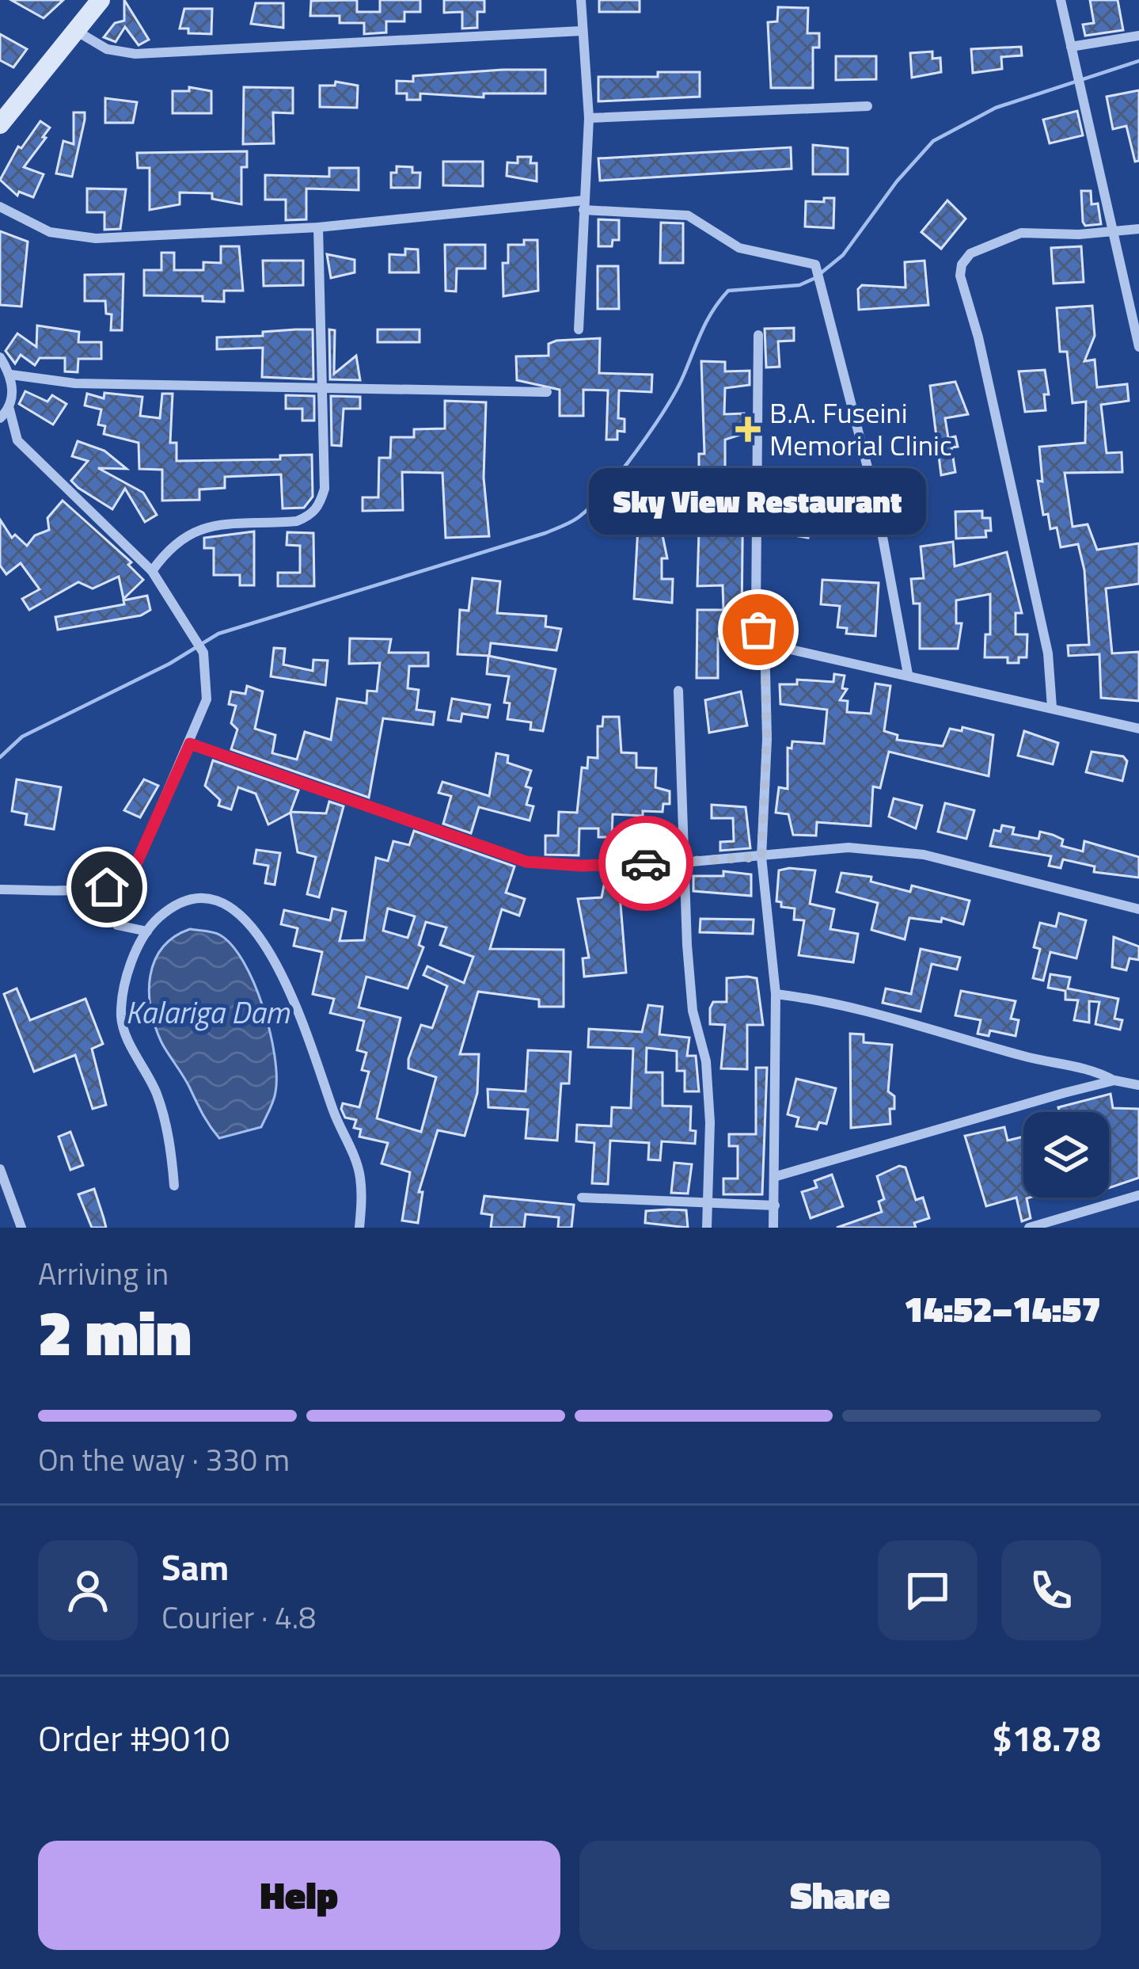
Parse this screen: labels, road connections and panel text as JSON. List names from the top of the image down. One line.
{"water":["Kalariga Dam"],"places":{"health":["B.A. Fuseini Memorial Clinic"],"other":["Sky View Restaurant"]},"page":{"bubble":"Sky View Restaurant","heading":["2 min","Arriving in","14:52–14:57"],"panel":["Sam","Courier · 4.8","Order #9010","$18.78"],"bar":"On the way · 330 m","buttons":["Help","Share"]}}
